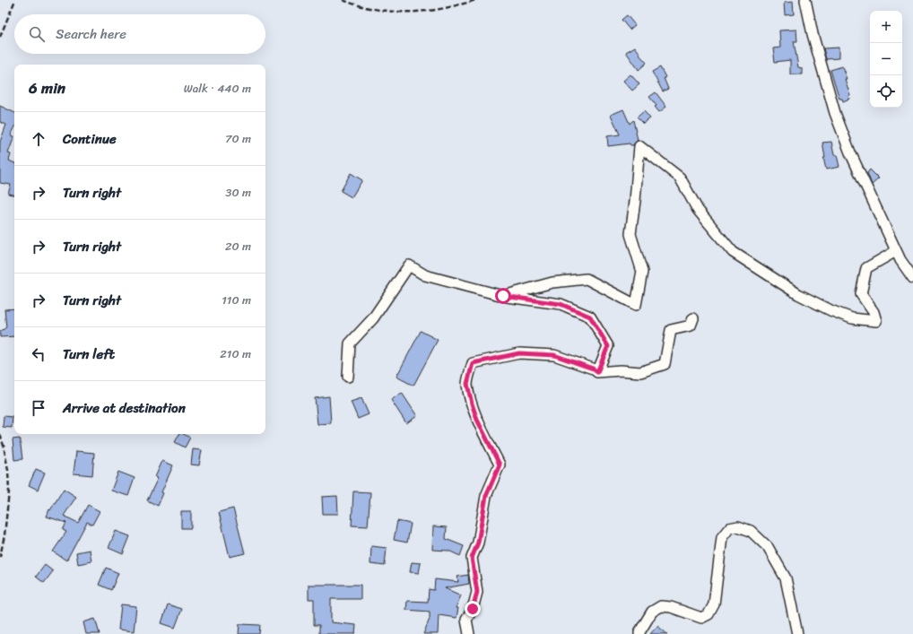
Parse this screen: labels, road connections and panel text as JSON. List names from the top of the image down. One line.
{"page":{"map_buttons":["+","−"],"search":"Search here","heading":["6 min","Walk · 440 m"],"list":[["Continue","70 m"],["Turn right","30 m"],["Turn right","20 m"],["Turn right","110 m"],["Turn left","210 m"],"Arrive at destination"]}}
